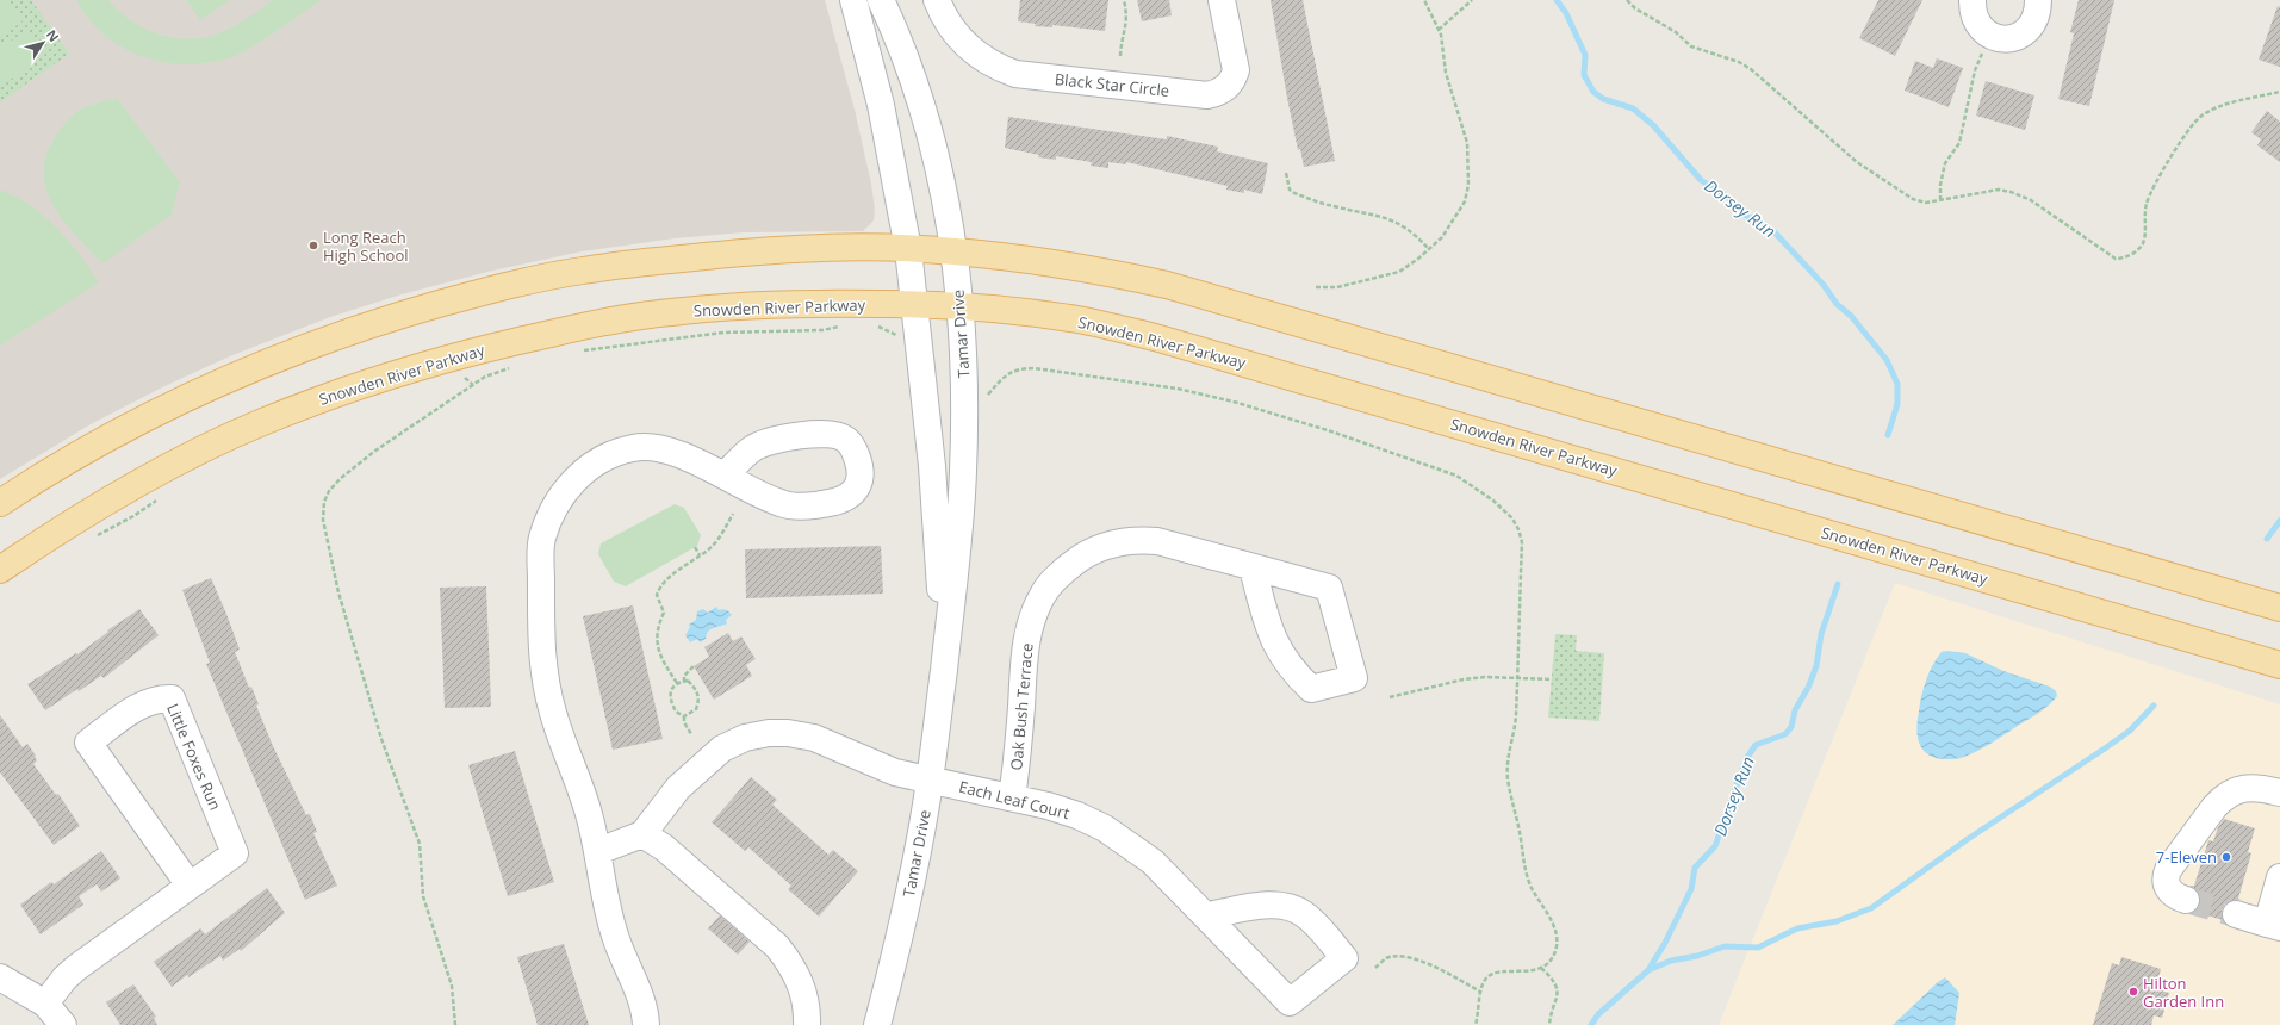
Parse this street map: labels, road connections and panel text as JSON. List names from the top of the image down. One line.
{"streets":{"main road":["Snowden River Parkway"],"street":["Black Star Circle","Tamar Drive","Oak Bush Terrace","Little Foxes Run","Each Leaf Court"]},"crossings":[["Snowden River Parkway","Tamar Drive"],["Tamar Drive","Each Leaf Court"],["Oak Bush Terrace","Each Leaf Court"]],"water":["Dorsey Run"],"places":["Long Reach High School","7-Eleven","Hilton Garden Inn"],"north":"top right"}
